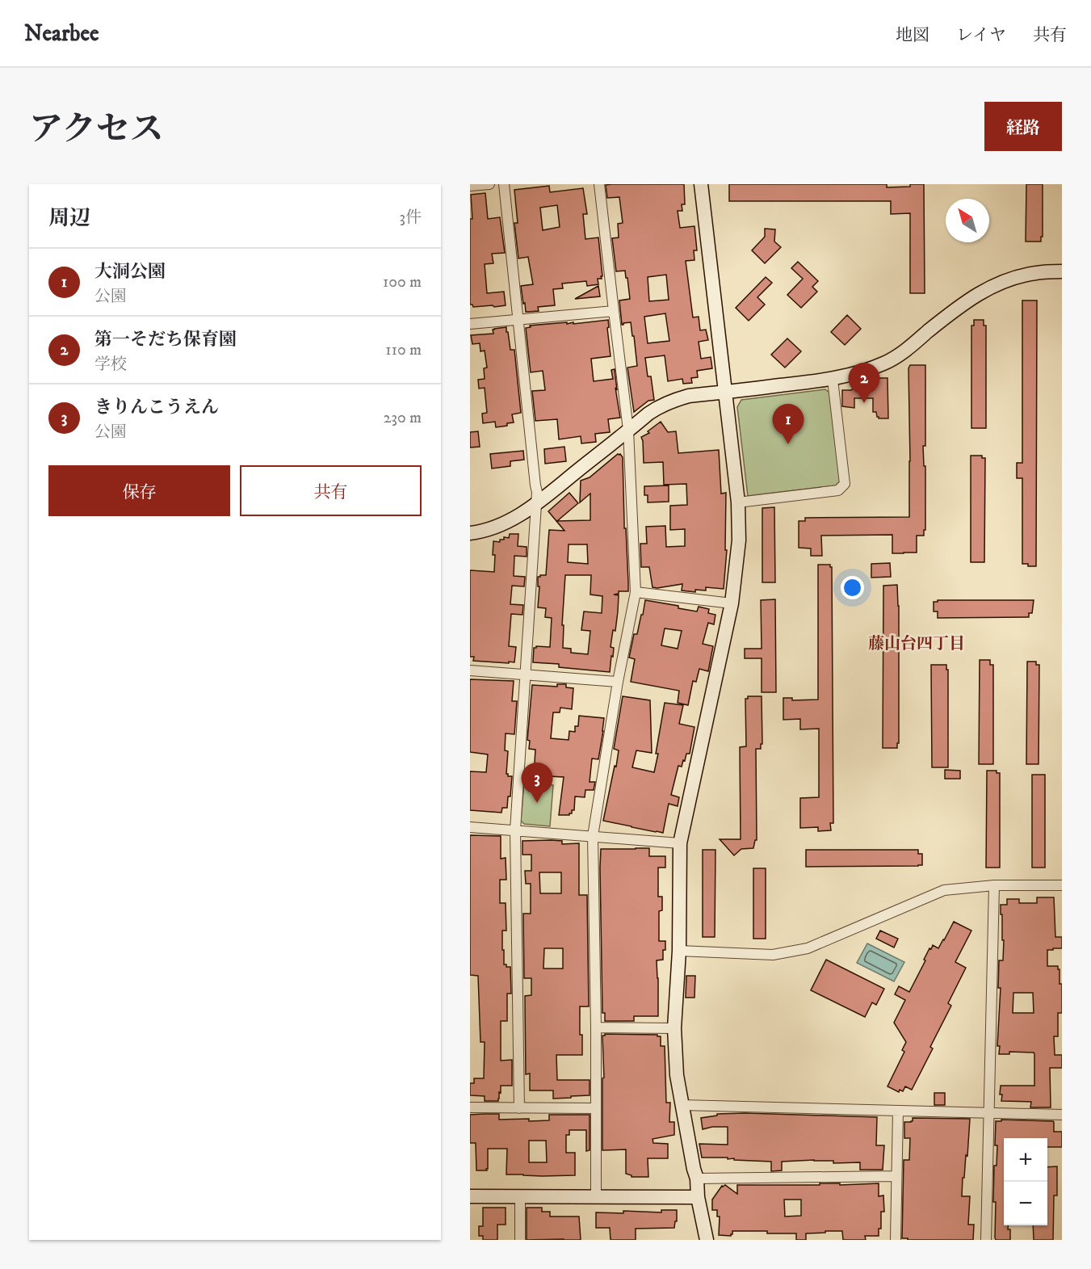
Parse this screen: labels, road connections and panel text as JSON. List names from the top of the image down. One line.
{"districts":["藤山台四丁目"],"north":"top left","page":{"header":"Nearbee","nav":["地図","レイヤ","共有"],"title":"アクセス","buttons":["経路",["保存","共有"]],"heading":["周辺","3件"],"list":[{"mark":"1","name":"大洞公園","note":"公園","value":"100 m"},{"mark":"2","name":"第一そだち保育園","note":"学校","value":"110 m"},{"mark":"3","name":"きりんこうえん","note":"公園","value":"230 m"}],"pins":["2","1","3"],"map_buttons":["+","−"]}}
